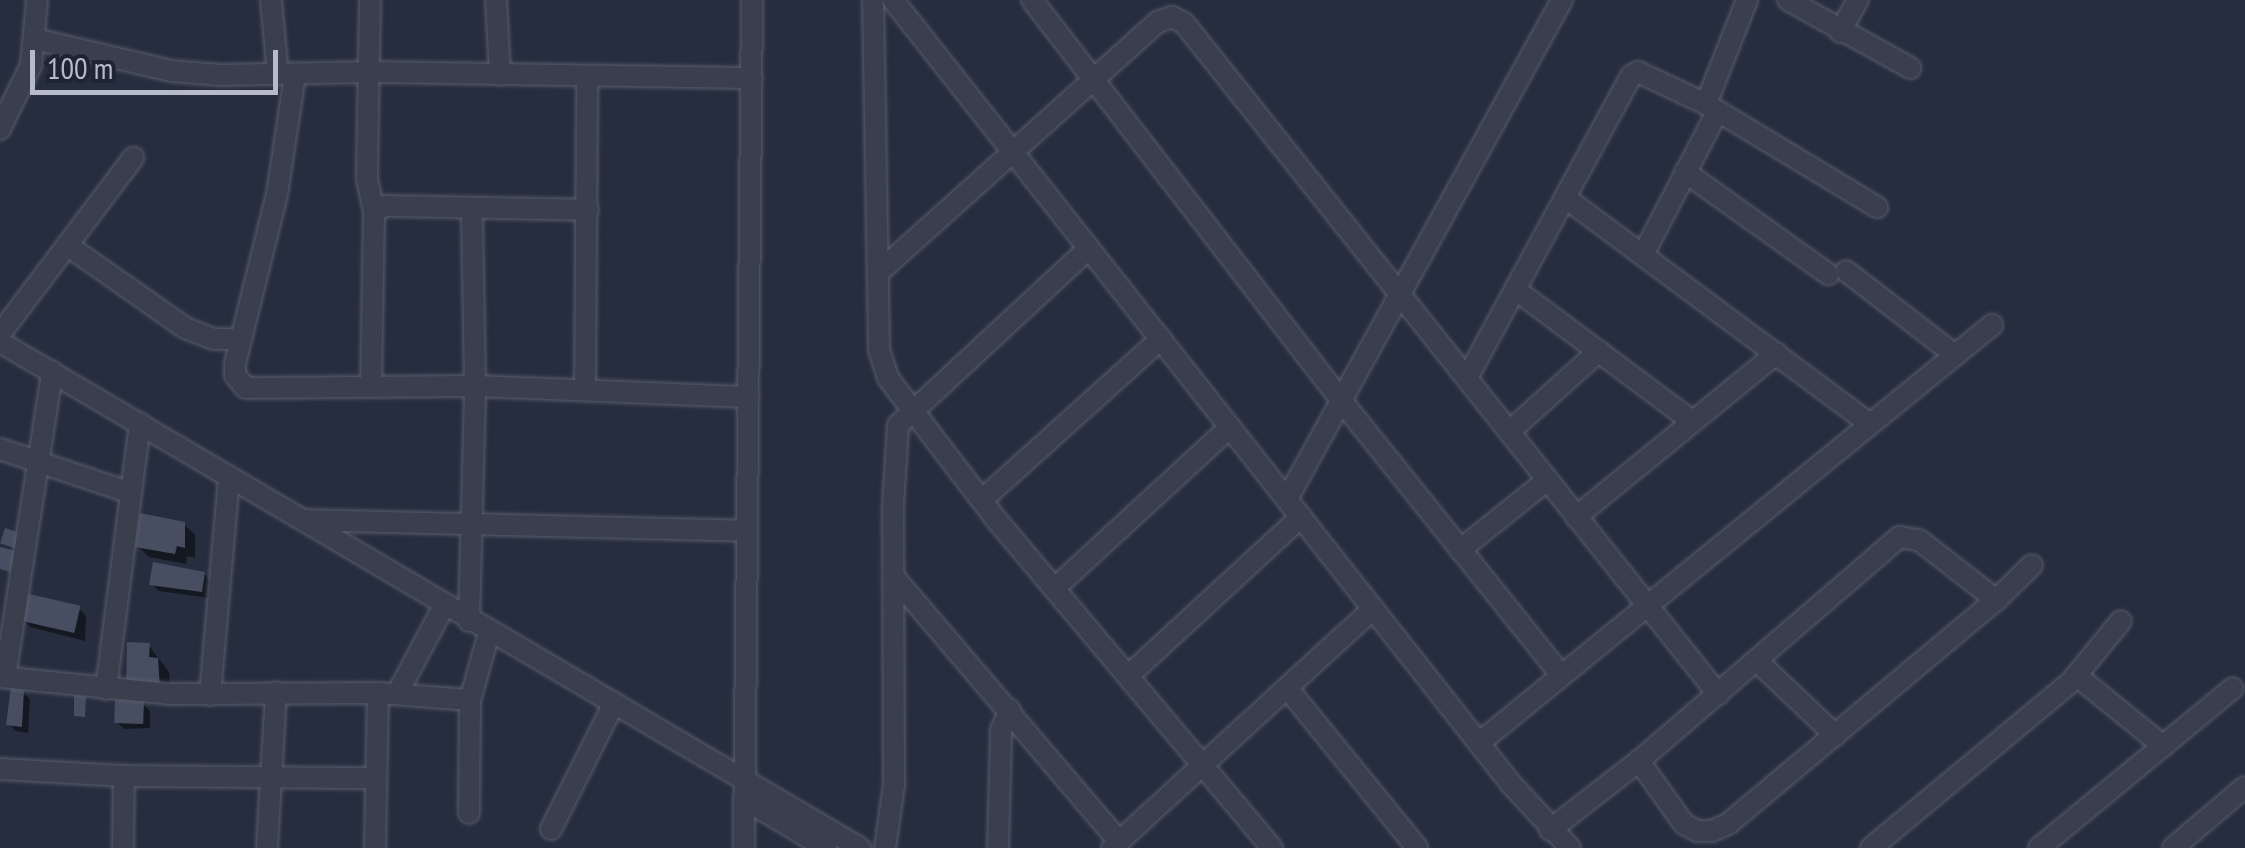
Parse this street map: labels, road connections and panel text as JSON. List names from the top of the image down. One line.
{"scale_bar":"100 m"}
